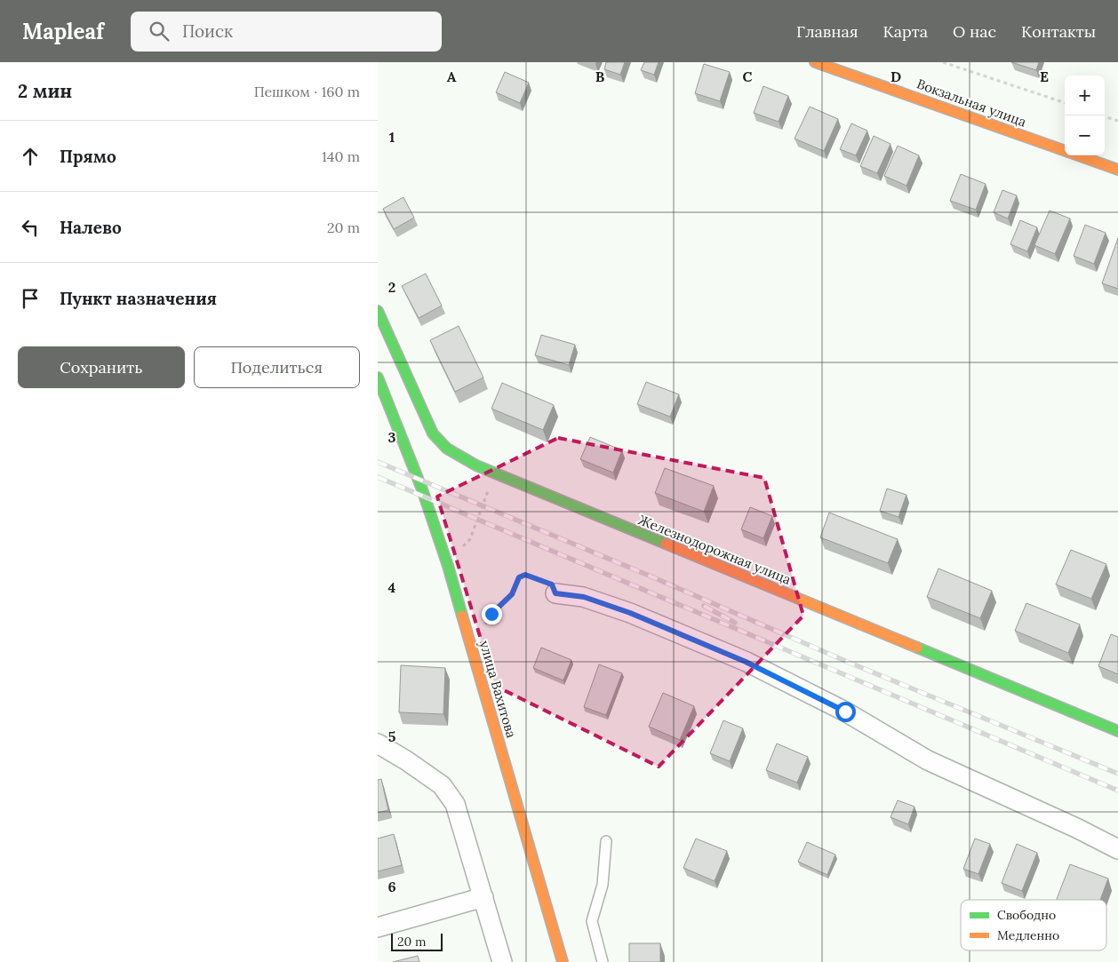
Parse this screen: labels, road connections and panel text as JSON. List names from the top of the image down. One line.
{"streets":{"street":["Вокзальная улица","Железнодорожная улица","улица Вахитова"]},"legend":["Свободно","Медленно"],"scale_bar":"20 m","page":{"header":"Mapleaf","search":"Поиск","nav":["Главная","Карта","О нас","Контакты"],"heading":["2 мин","Пешком · 160 m"],"map_buttons":["+","−"],"list":[["Прямо","140 m"],["Налево","20 m"],"Пункт назначения"],"buttons":["Сохранить","Поделиться"],"scale":"20 m"},"grid":{"columns":["A","B","C","D","E"],"rows":["1","2","3","4","5","6"]}}
